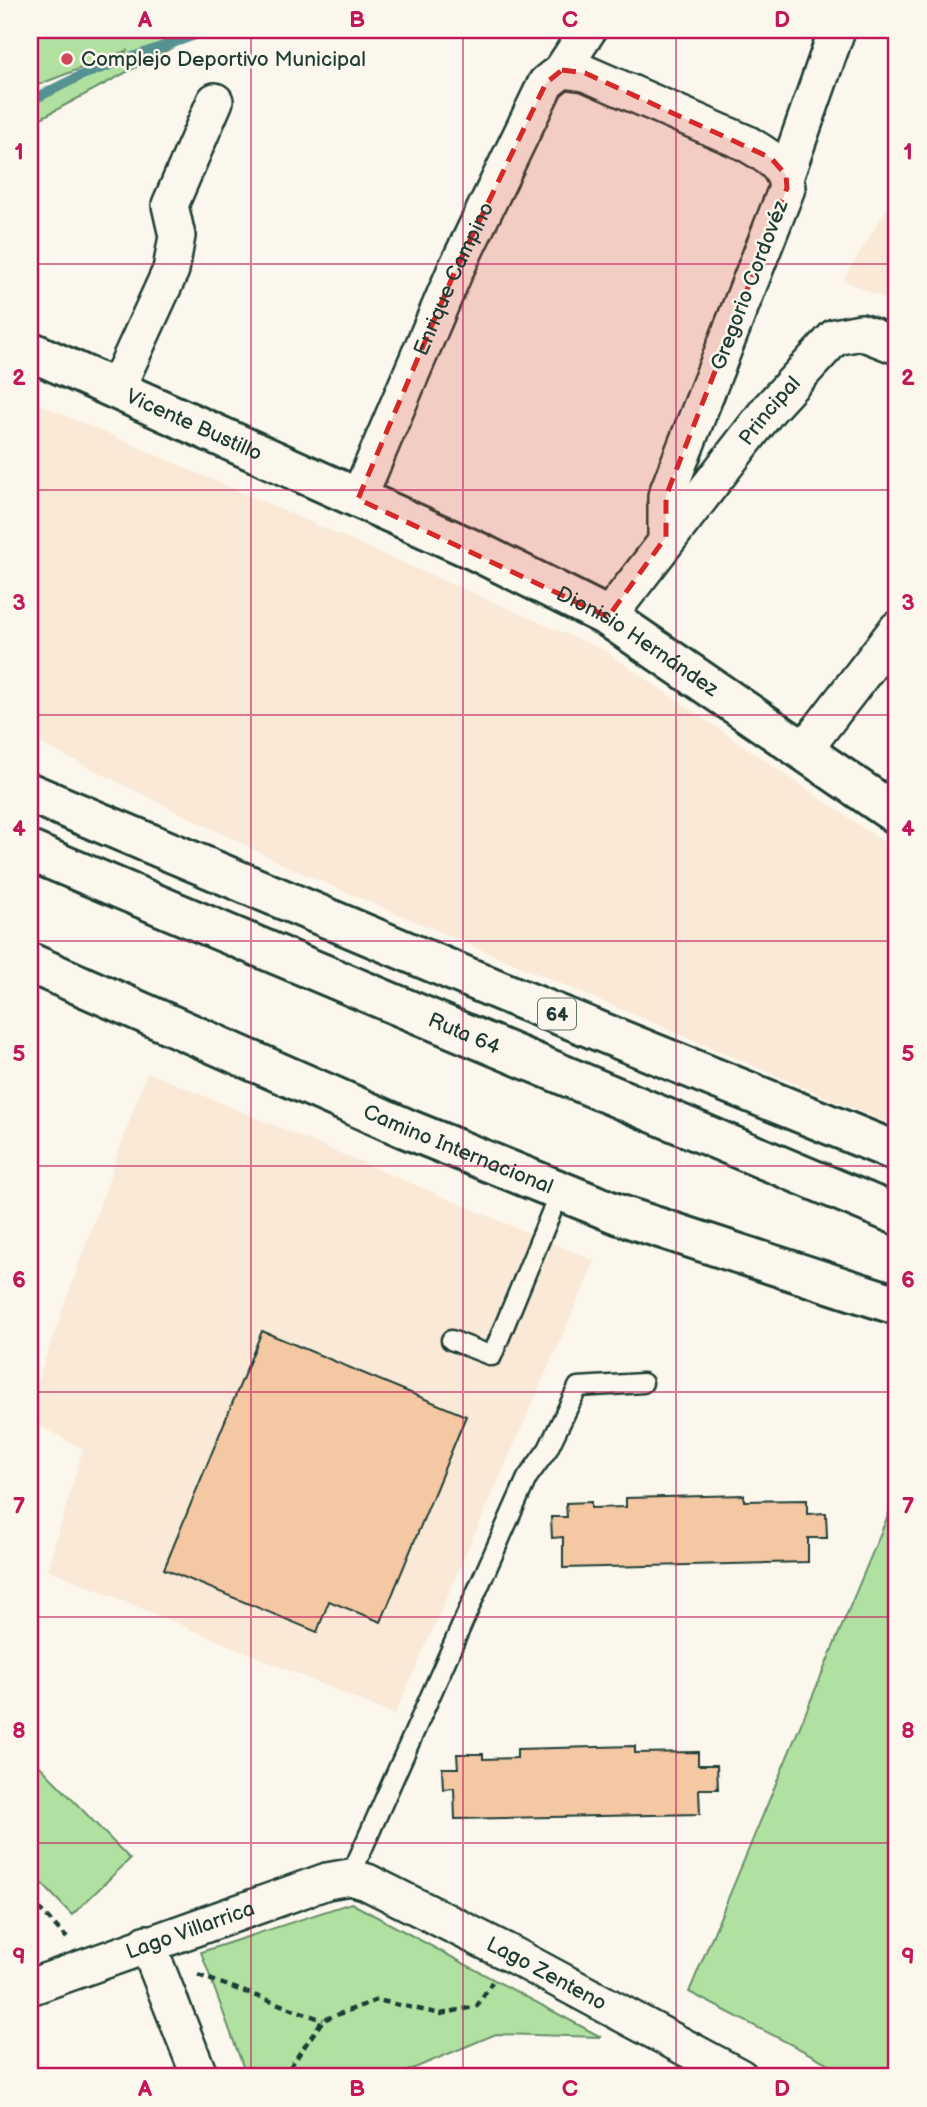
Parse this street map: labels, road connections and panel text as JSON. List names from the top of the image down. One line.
{"streets":{"main road":["Vicente Bustillo","Dionisio Hernández","64","Ruta 64","Camino Internacional"],"street":["Enrique Campino","Gregorio Cordovéz","Principal","Lago Villarrica","Lago Zenteno"]},"crossings":[["Enrique Campino","Gregorio Cordovéz"],["Enrique Campino","Vicente Bustillo"],["Enrique Campino","Dionisio Hernández"],["Gregorio Cordovéz","Principal"],["Vicente Bustillo","Dionisio Hernández"],["Lago Villarrica","Lago Zenteno"]],"places":["Complejo Deportivo Municipal"],"grid":{"columns":["A","B","C","D"],"rows":["1","2","3","4","5","6","7","8","9"]}}
